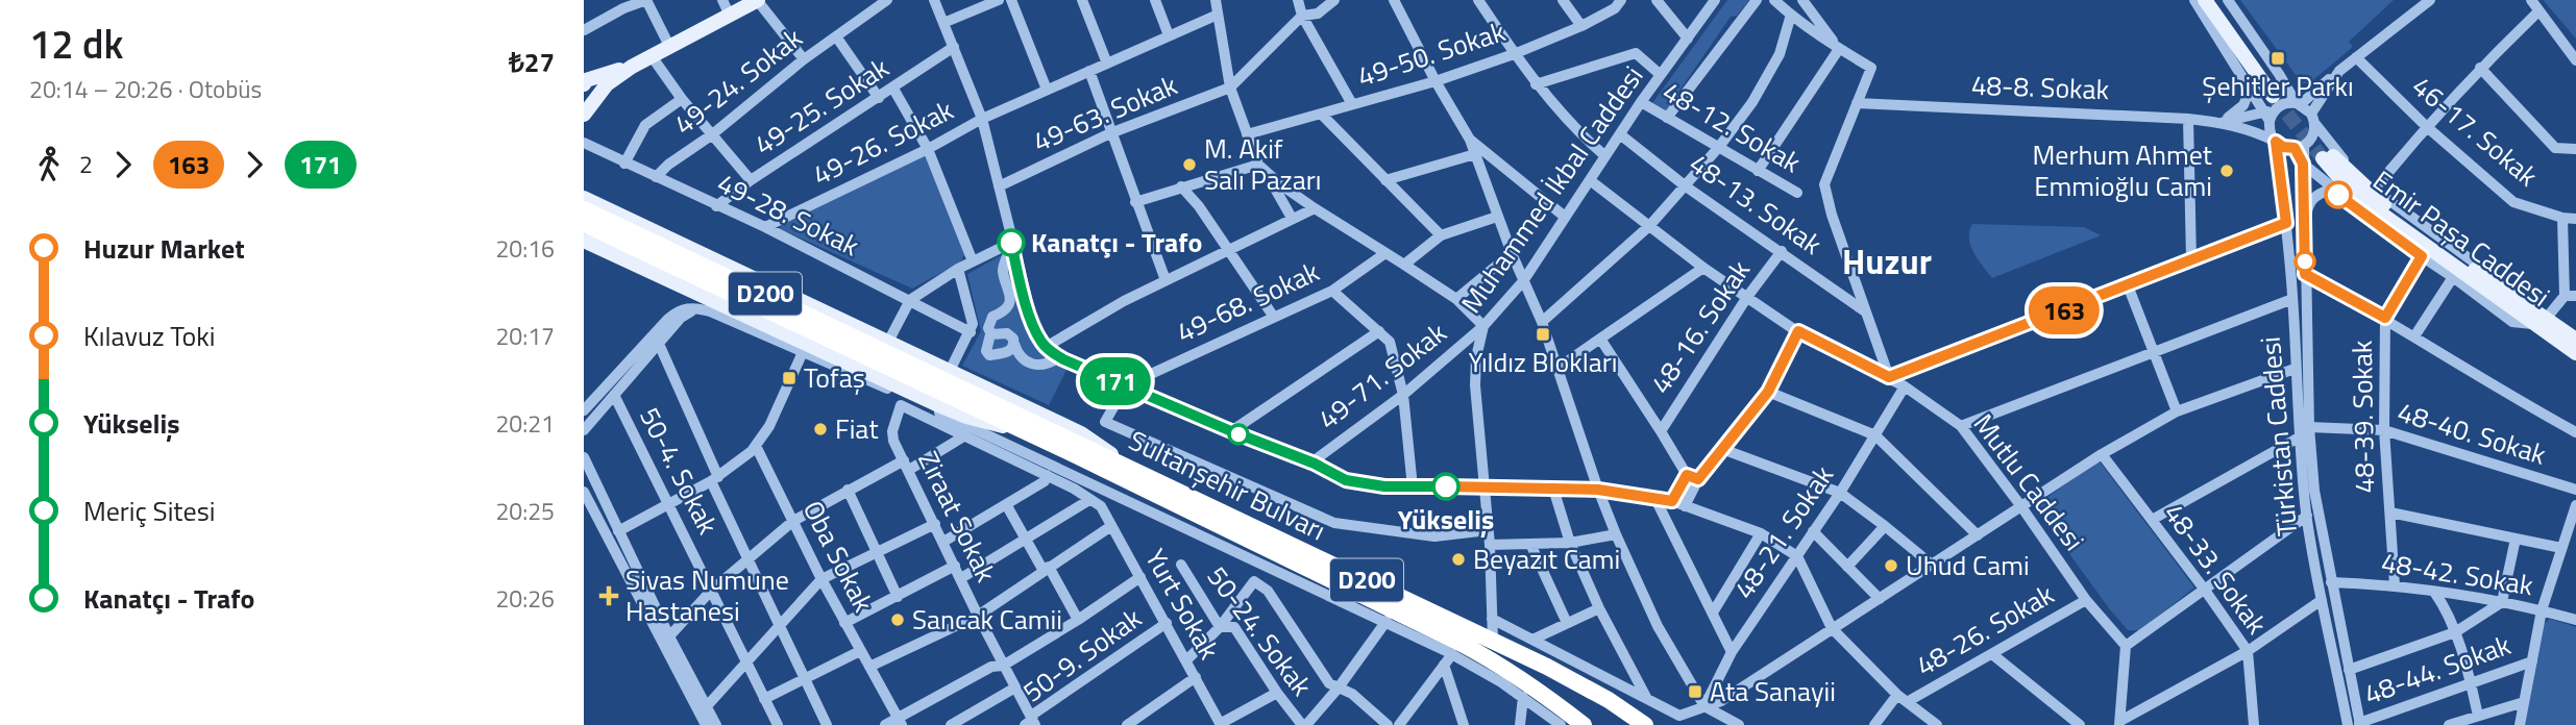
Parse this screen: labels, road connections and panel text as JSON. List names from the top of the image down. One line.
{"streets":{"highway":["D200","Sultanşehir Bulvarı"],"main road":["Emir Paşa Caddesi"],"street":["49-50. Sokak","49-24. Sokak","48-8. Sokak","49-25. Sokak","49-63. Sokak","48-12. Sokak","46-17. Sokak","49-26. Sokak","Muhammed İkbal Caddesi","48-13. Sokak","49-28. Sokak","49-68. Sokak","48-16. Sokak","49-71. Sokak","48-39. Sokak","48-40. Sokak","Türkistan Caddesi","50-4. Sokak","Mutlu Caddesi","Ziraat Sokak","48-21. Sokak","Oba Sokak","48-33. Sokak","48-42. Sokak","Yurt Sokak","48-26. Sokak","50-24. Sokak","50-9. Sokak","48-44. Sokak"]},"crossings":[["49-24. Sokak","49-28. Sokak"],["49-25. Sokak","49-28. Sokak"],["48-12. Sokak","Muhammed İkbal Caddesi"],["49-26. Sokak","49-28. Sokak"],["Muhammed İkbal Caddesi","48-13. Sokak"],["Muhammed İkbal Caddesi","49-71. Sokak"],["Muhammed İkbal Caddesi","Mutlu Caddesi"],["Muhammed İkbal Caddesi","Sultanşehir Bulvarı"],["48-13. Sokak","48-16. Sokak"],["48-16. Sokak","Mutlu Caddesi"],["48-39. Sokak","48-40. Sokak"],["48-39. Sokak","48-42. Sokak"],["48-40. Sokak","Türkistan Caddesi"],["Türkistan Caddesi","48-42. Sokak"],["Türkistan Caddesi","48-44. Sokak"],["Mutlu Caddesi","48-21. Sokak"],["Mutlu Caddesi","48-26. Sokak"],["Ziraat Sokak","50-9. Sokak"],["Yurt Sokak","50-9. Sokak"]],"districts":["Huzur"],"places":{"transit":["Şehitler Parkı","Yıldız Blokları","Tofaş","Ata Sanayii"],"other":["M. Akif Salı Pazarı","Merhum Ahmet Emmioğlu Cami","Kanatçı - Trafo","Fiat","Yükseliş","Beyazıt Cami","Uhud Cami","Sancak Camii"],"health":["Sivas Numune Hastanesi"]},"lines":["bus line 163","bus line 171"],"page":{"heading":["12 dk","20:14 – 20:26 · Otobüs","₺27"],"on_map":["163","171"],"legs":["2","163","171"],"list":[{"name":"Huzur Market","value":"20:16"},{"name":"Kılavuz Toki","value":"20:17"},{"name":"Yükseliş","value":"20:21"},{"name":"Meriç Sitesi","value":"20:25"},{"name":"Kanatçı - Trafo","value":"20:26"}]}}
